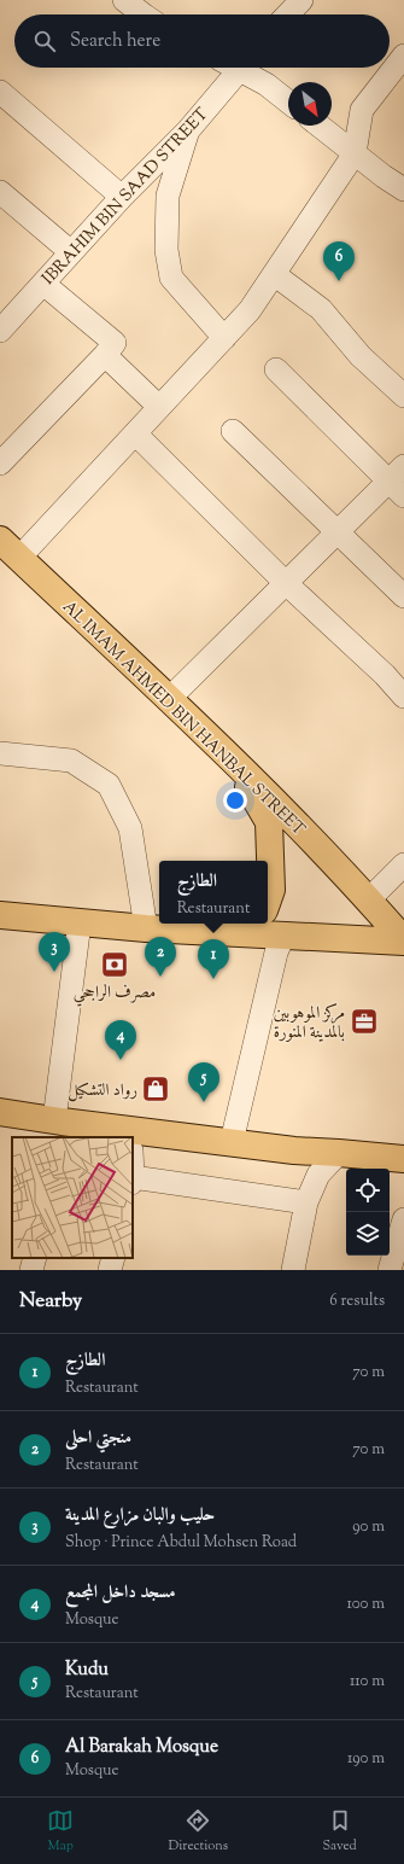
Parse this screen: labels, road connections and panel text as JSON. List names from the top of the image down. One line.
{"streets":{"main road":["AL IMAM AHMED BIN HANBAL STREET"],"street":["IBRAHIM BIN SAAD STREET"]},"places":{"bank":["مصرف الراجحي"],"office":["مركز الموهوبين بالمدينة المنورة"],"shop":["رواد التشكيل"]},"north":"bottom right","page":{"search":"Search here","pins":["6","3","2","1","4","5"],"popup":["الطازج","Restaurant"],"heading":["Nearby","6 results"],"list":[{"mark":"1","name":"الطازج","note":"Restaurant","value":"70 m"},{"mark":"2","name":"منجتي احلى","note":"Restaurant","value":"70 m"},{"mark":"3","name":"حليب والبان مزارع المدينة","note":"Shop · Prince Abdul Mohsen Road","value":"90 m"},{"mark":"4","name":"مسجد داخل المجمع","note":"Mosque","value":"100 m"},{"mark":"5","name":"Kudu","note":"Restaurant","value":"110 m"},{"mark":"6","name":"Al Barakah Mosque","note":"Mosque","value":"190 m"}],"nav":["Map","Directions","Saved"]}}
